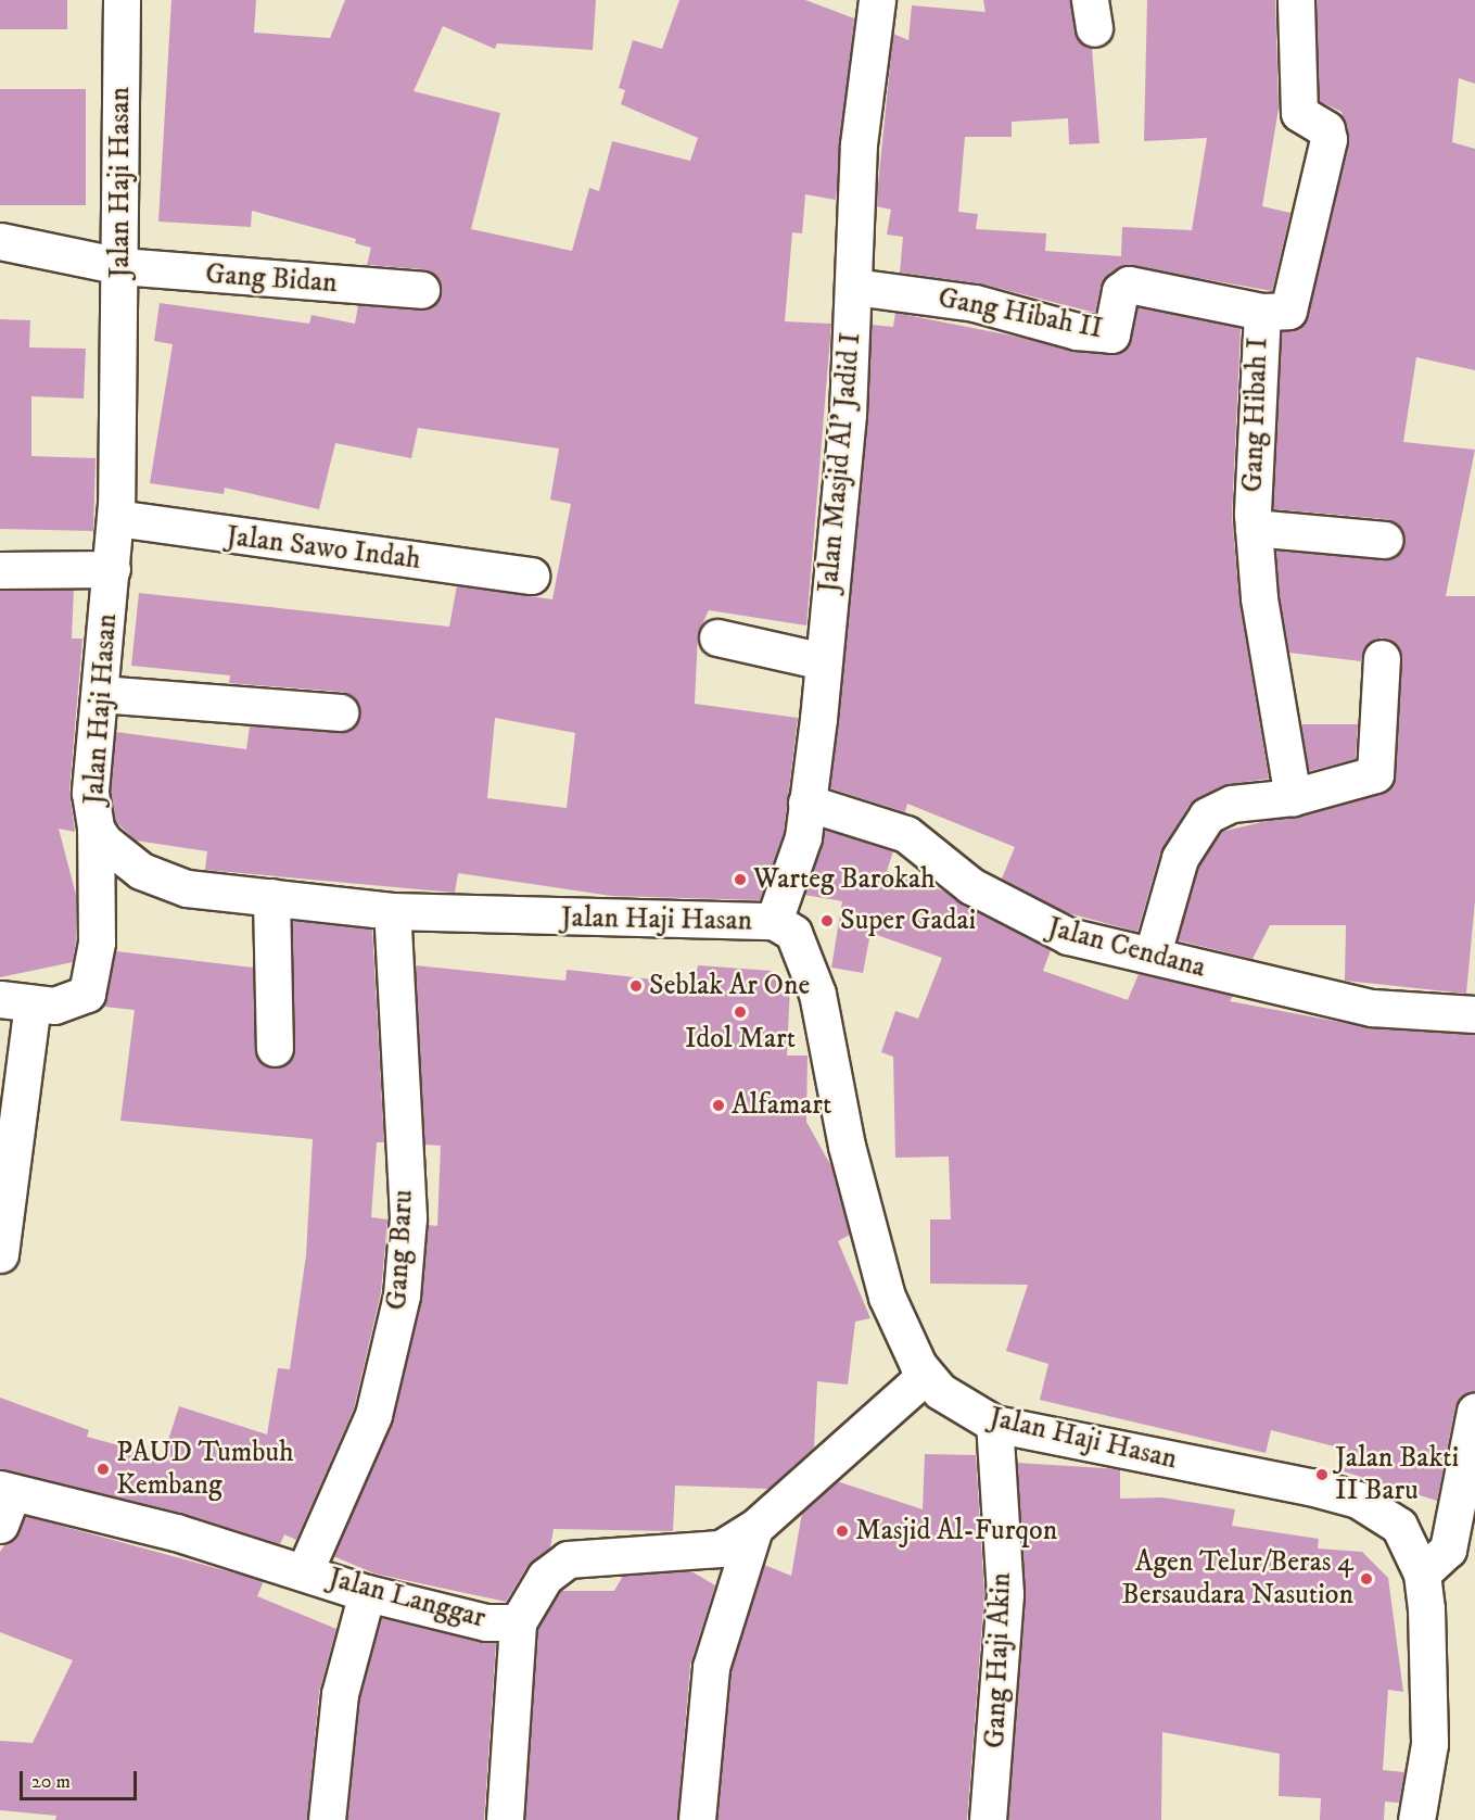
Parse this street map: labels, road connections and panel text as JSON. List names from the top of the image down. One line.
{"streets":{"street":["Jalan Haji Hasan","Gang Bidan","Gang Hibah II","Gang Hibah I","Jalan Masjid Al' Jadid I","Jalan Sawo Indah","Jalan Cendana","Gang Baru","Jalan Langgar","Gang Haji Akin"]},"crossings":[["Jalan Haji Hasan","Gang Bidan"],["Jalan Haji Hasan","Jalan Masjid Al' Jadid I"],["Jalan Haji Hasan","Jalan Sawo Indah"],["Jalan Haji Hasan","Gang Baru"],["Jalan Haji Hasan","Jalan Langgar"],["Jalan Haji Hasan","Gang Haji Akin"],["Gang Hibah II","Gang Hibah I"],["Gang Hibah II","Jalan Masjid Al' Jadid I"],["Jalan Masjid Al' Jadid I","Jalan Cendana"],["Gang Baru","Jalan Langgar"]],"places":["Warteg Barokah","Super Gadai","Seblak Ar One","Idol Mart","Alfamart","PAUD Tumbuh Kembang","Jalan Bakti II Baru","Masjid Al-Furqon","Agen Telur/Beras 4 Bersaudara Nasution"],"scale_bar":"20 m"}
